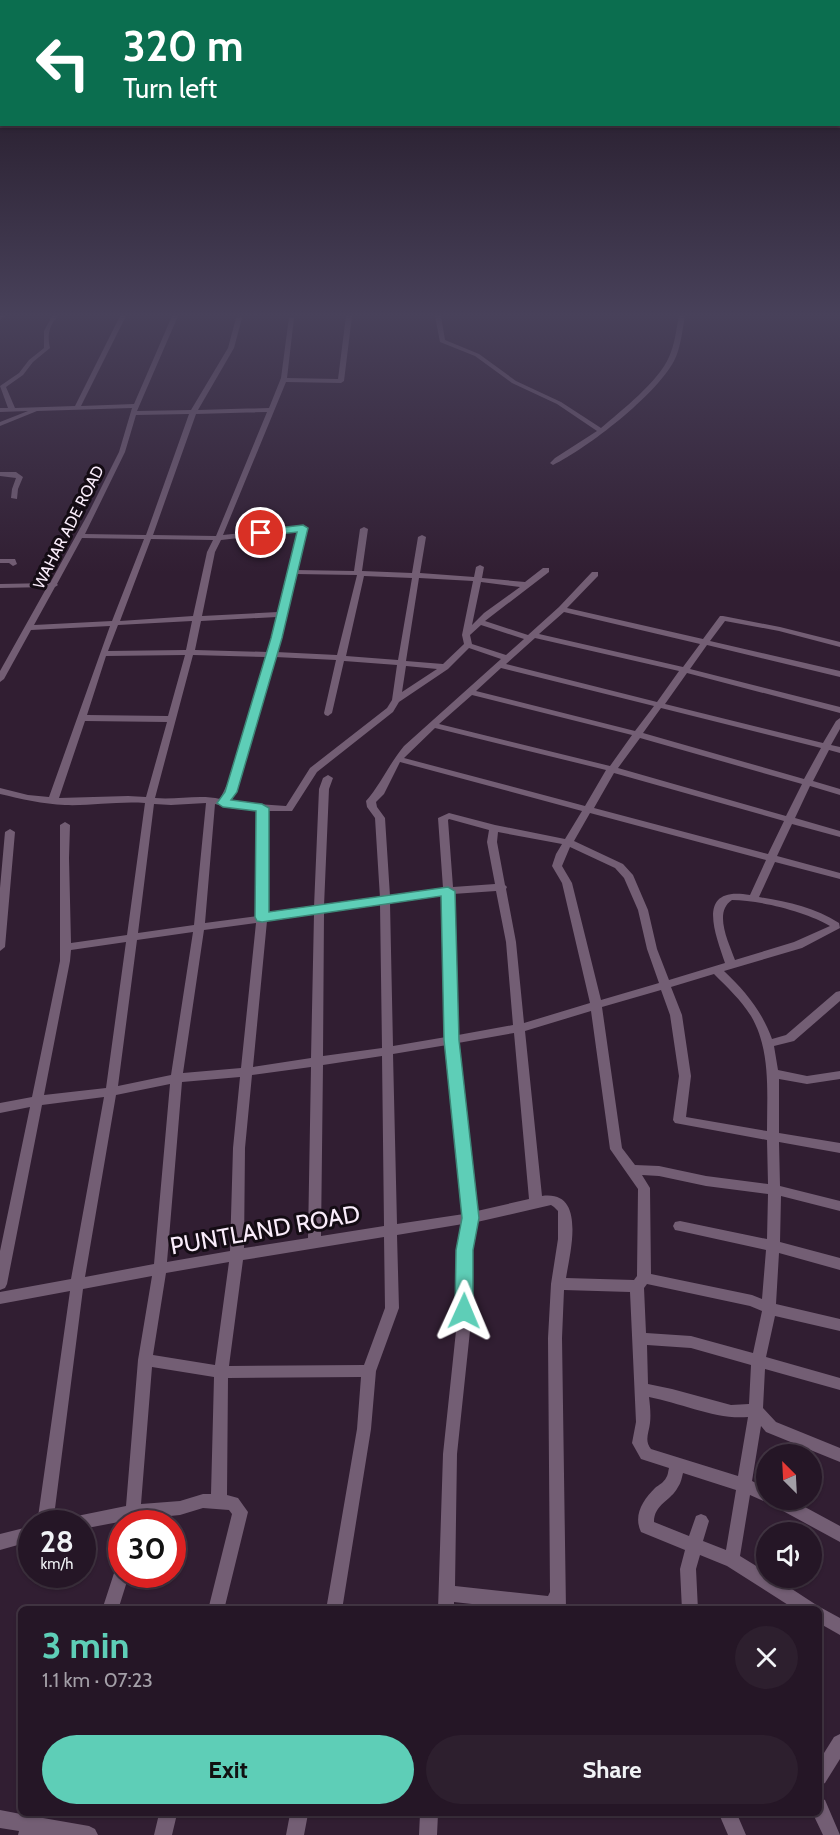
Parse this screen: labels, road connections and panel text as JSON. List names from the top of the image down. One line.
{"streets":{"street":["WAHAR ADE ROAD","PUNTLAND ROAD"]},"north":"top left","page":{"turn":["320 m","Turn left"],"speed":"28 km/h","limit":"30","heading":["3 min","1.1 km · 07:23"],"buttons":["Exit","Share"]}}
